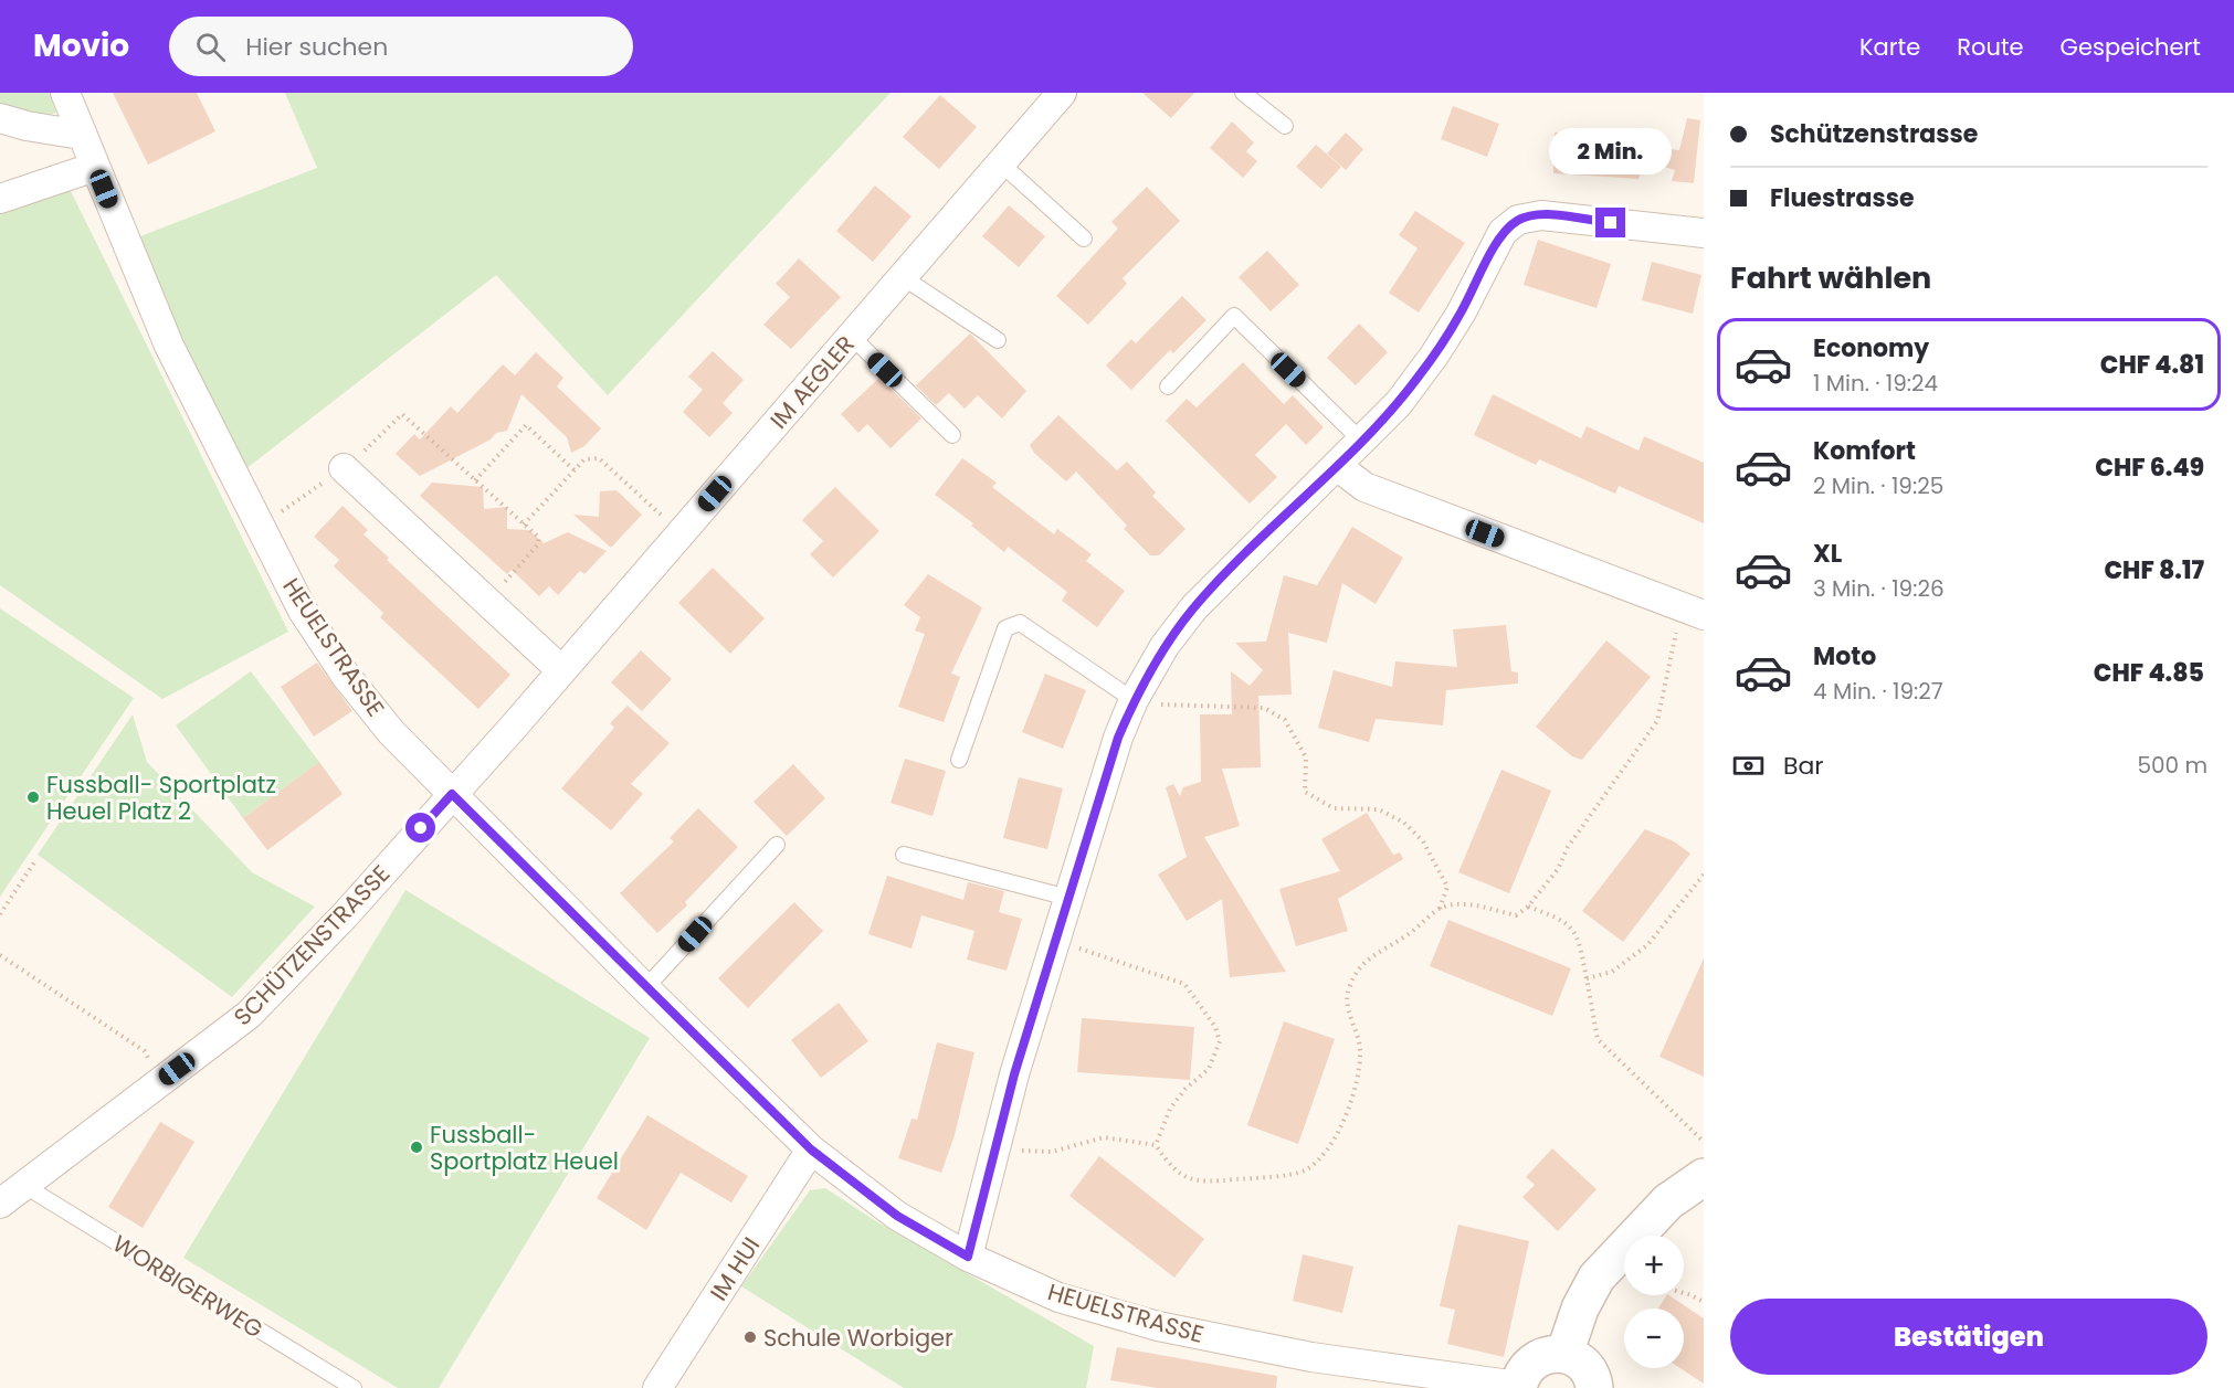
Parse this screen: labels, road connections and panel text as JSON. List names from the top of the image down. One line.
{"streets":{"street":["IM AEGLER","HEUELSTRASSE","SCHÜTZENSTRASSE","IM HUI"],"lane":["WORBIGERWEG"]},"crossings":[["IM AEGLER","HEUELSTRASSE"],["IM AEGLER","SCHÜTZENSTRASSE"],["HEUELSTRASSE","SCHÜTZENSTRASSE"],["HEUELSTRASSE","IM HUI"],["SCHÜTZENSTRASSE","WORBIGERWEG"]],"places":["Fussball- Sportplatz Heuel Platz 2","Fussball- Sportplatz Heuel","Schule Worbiger"],"page":{"header":"Movio","search":"Hier suchen","nav":["Karte","Route","Gespeichert"],"banner":["Schützenstrasse","Fluestrasse"],"bubble":"2 Min.","heading":"Fahrt wählen","list":[{"name":"Economy","note":"1 Min. · 19:24","value":"CHF 4.81"},{"name":"Komfort","note":"2 Min. · 19:25","value":"CHF 6.49"},{"name":"XL","note":"3 Min. · 19:26","value":"CHF 8.17"},{"name":"Moto","note":"4 Min. · 19:27","value":"CHF 4.85"}],"pay":["Bar","500 m"],"map_buttons":["+","−"],"buttons":"Bestätigen"}}
